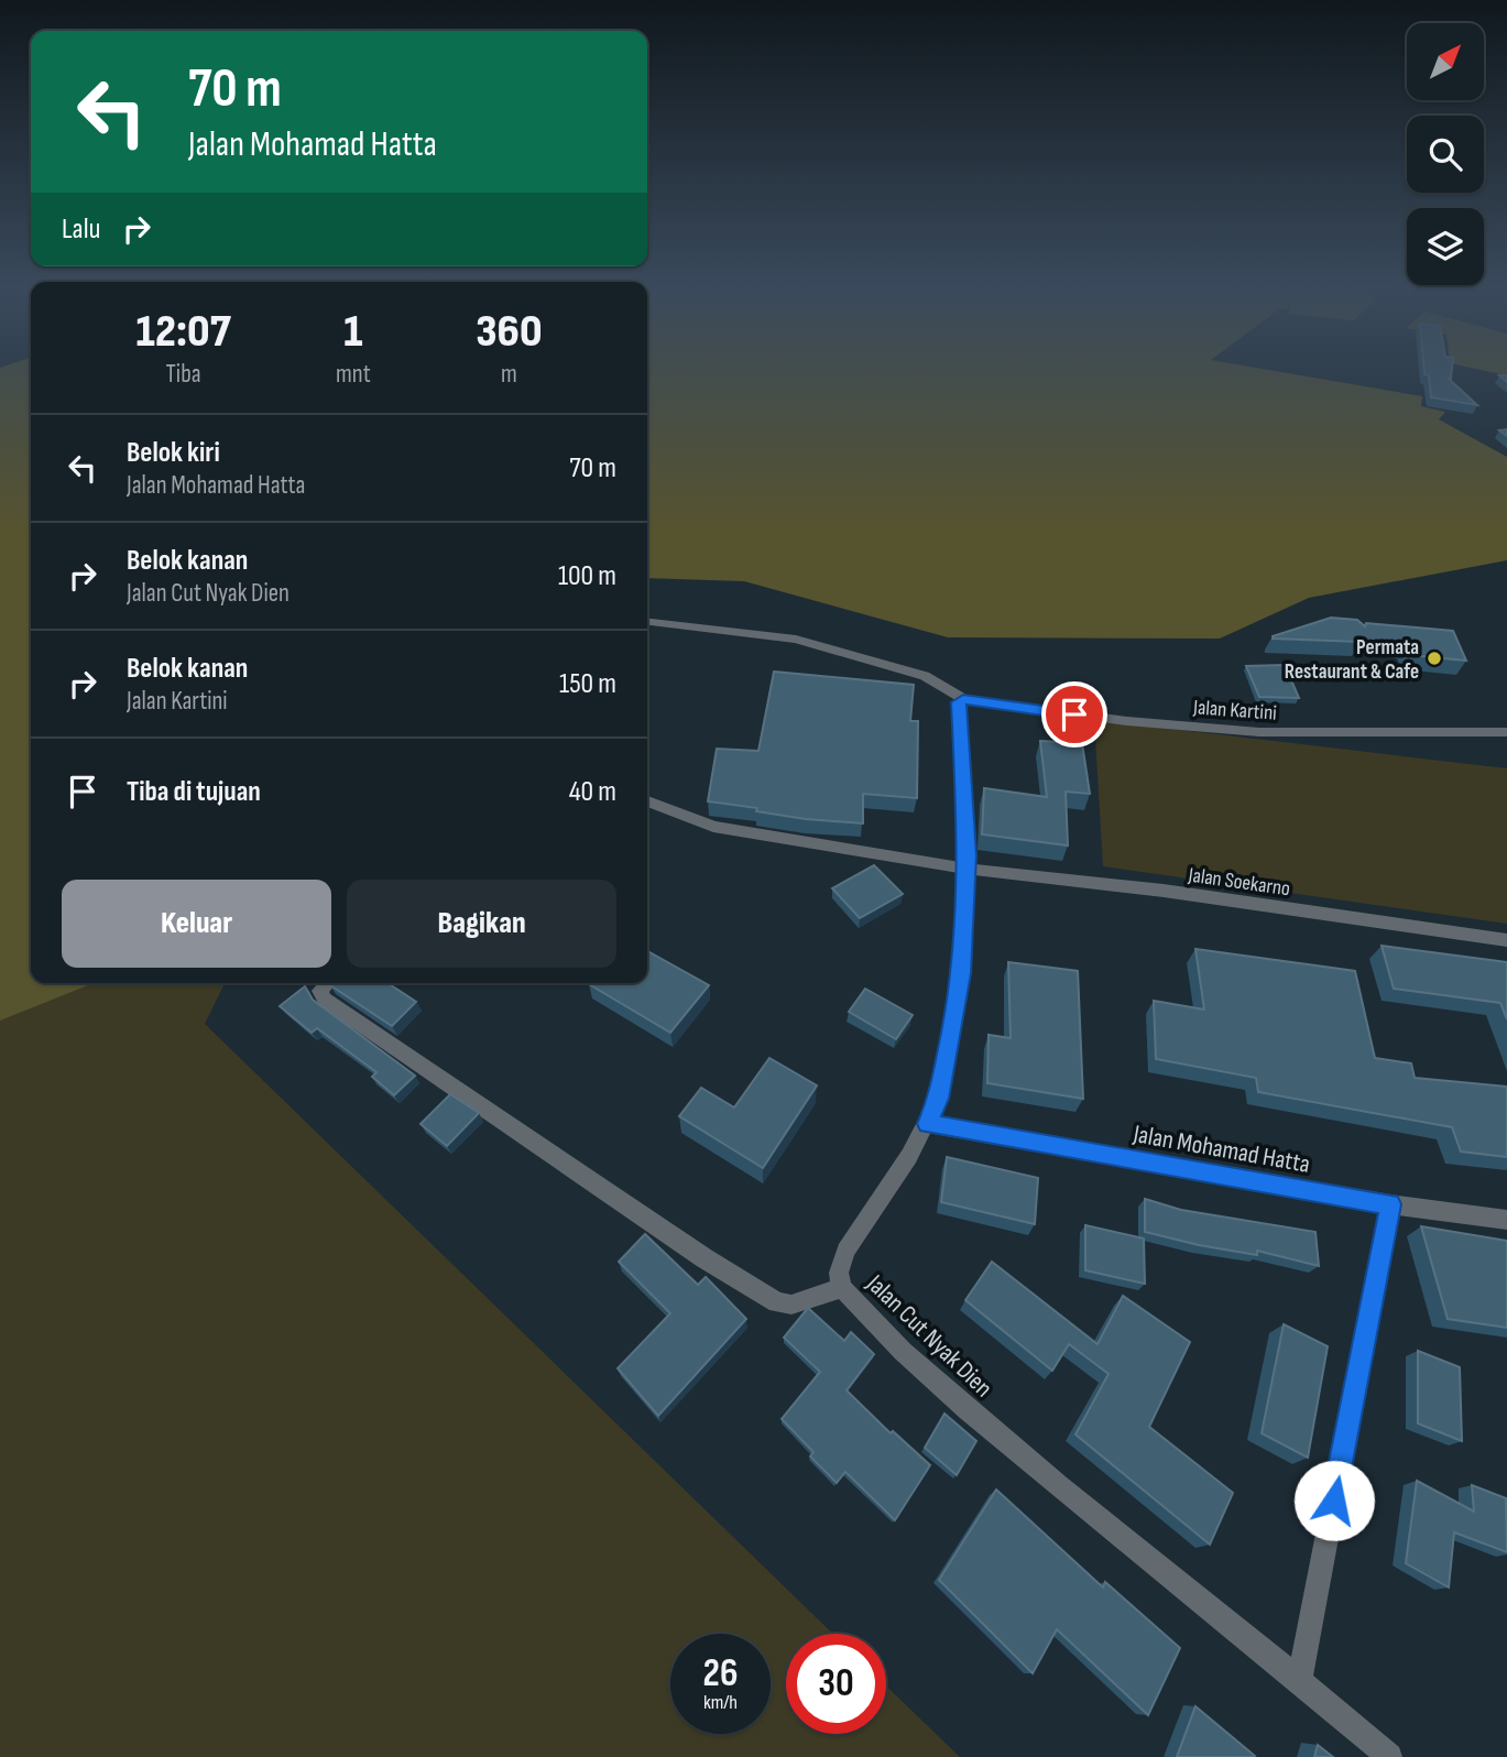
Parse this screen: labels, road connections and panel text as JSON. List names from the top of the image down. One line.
{"streets":{"street":["Jalan Kartini","Jalan Soekarno","Jalan Mohamad Hatta","Jalan Cut Nyak Dien"]},"crossings":[["Jalan Kartini","Jalan Cut Nyak Dien"],["Jalan Soekarno","Jalan Cut Nyak Dien"],["Jalan Mohamad Hatta","Jalan Cut Nyak Dien"]],"places":["Permata Restaurant & Cafe"],"north":"top right","page":{"turn":["70 m","Jalan Mohamad Hatta"],"then":"Lalu","eta":["12:07","Tiba","1","mnt","360","m"],"list":[{"name":"Belok kiri","note":"Jalan Mohamad Hatta","value":"70 m"},{"name":"Belok kanan","note":"Jalan Cut Nyak Dien","value":"100 m"},{"name":"Belok kanan","note":"Jalan Kartini","value":"150 m"},{"name":"Tiba di tujuan","value":"40 m"}],"buttons":["Keluar","Bagikan"],"speed":"26 km/h","limit":"30"}}
